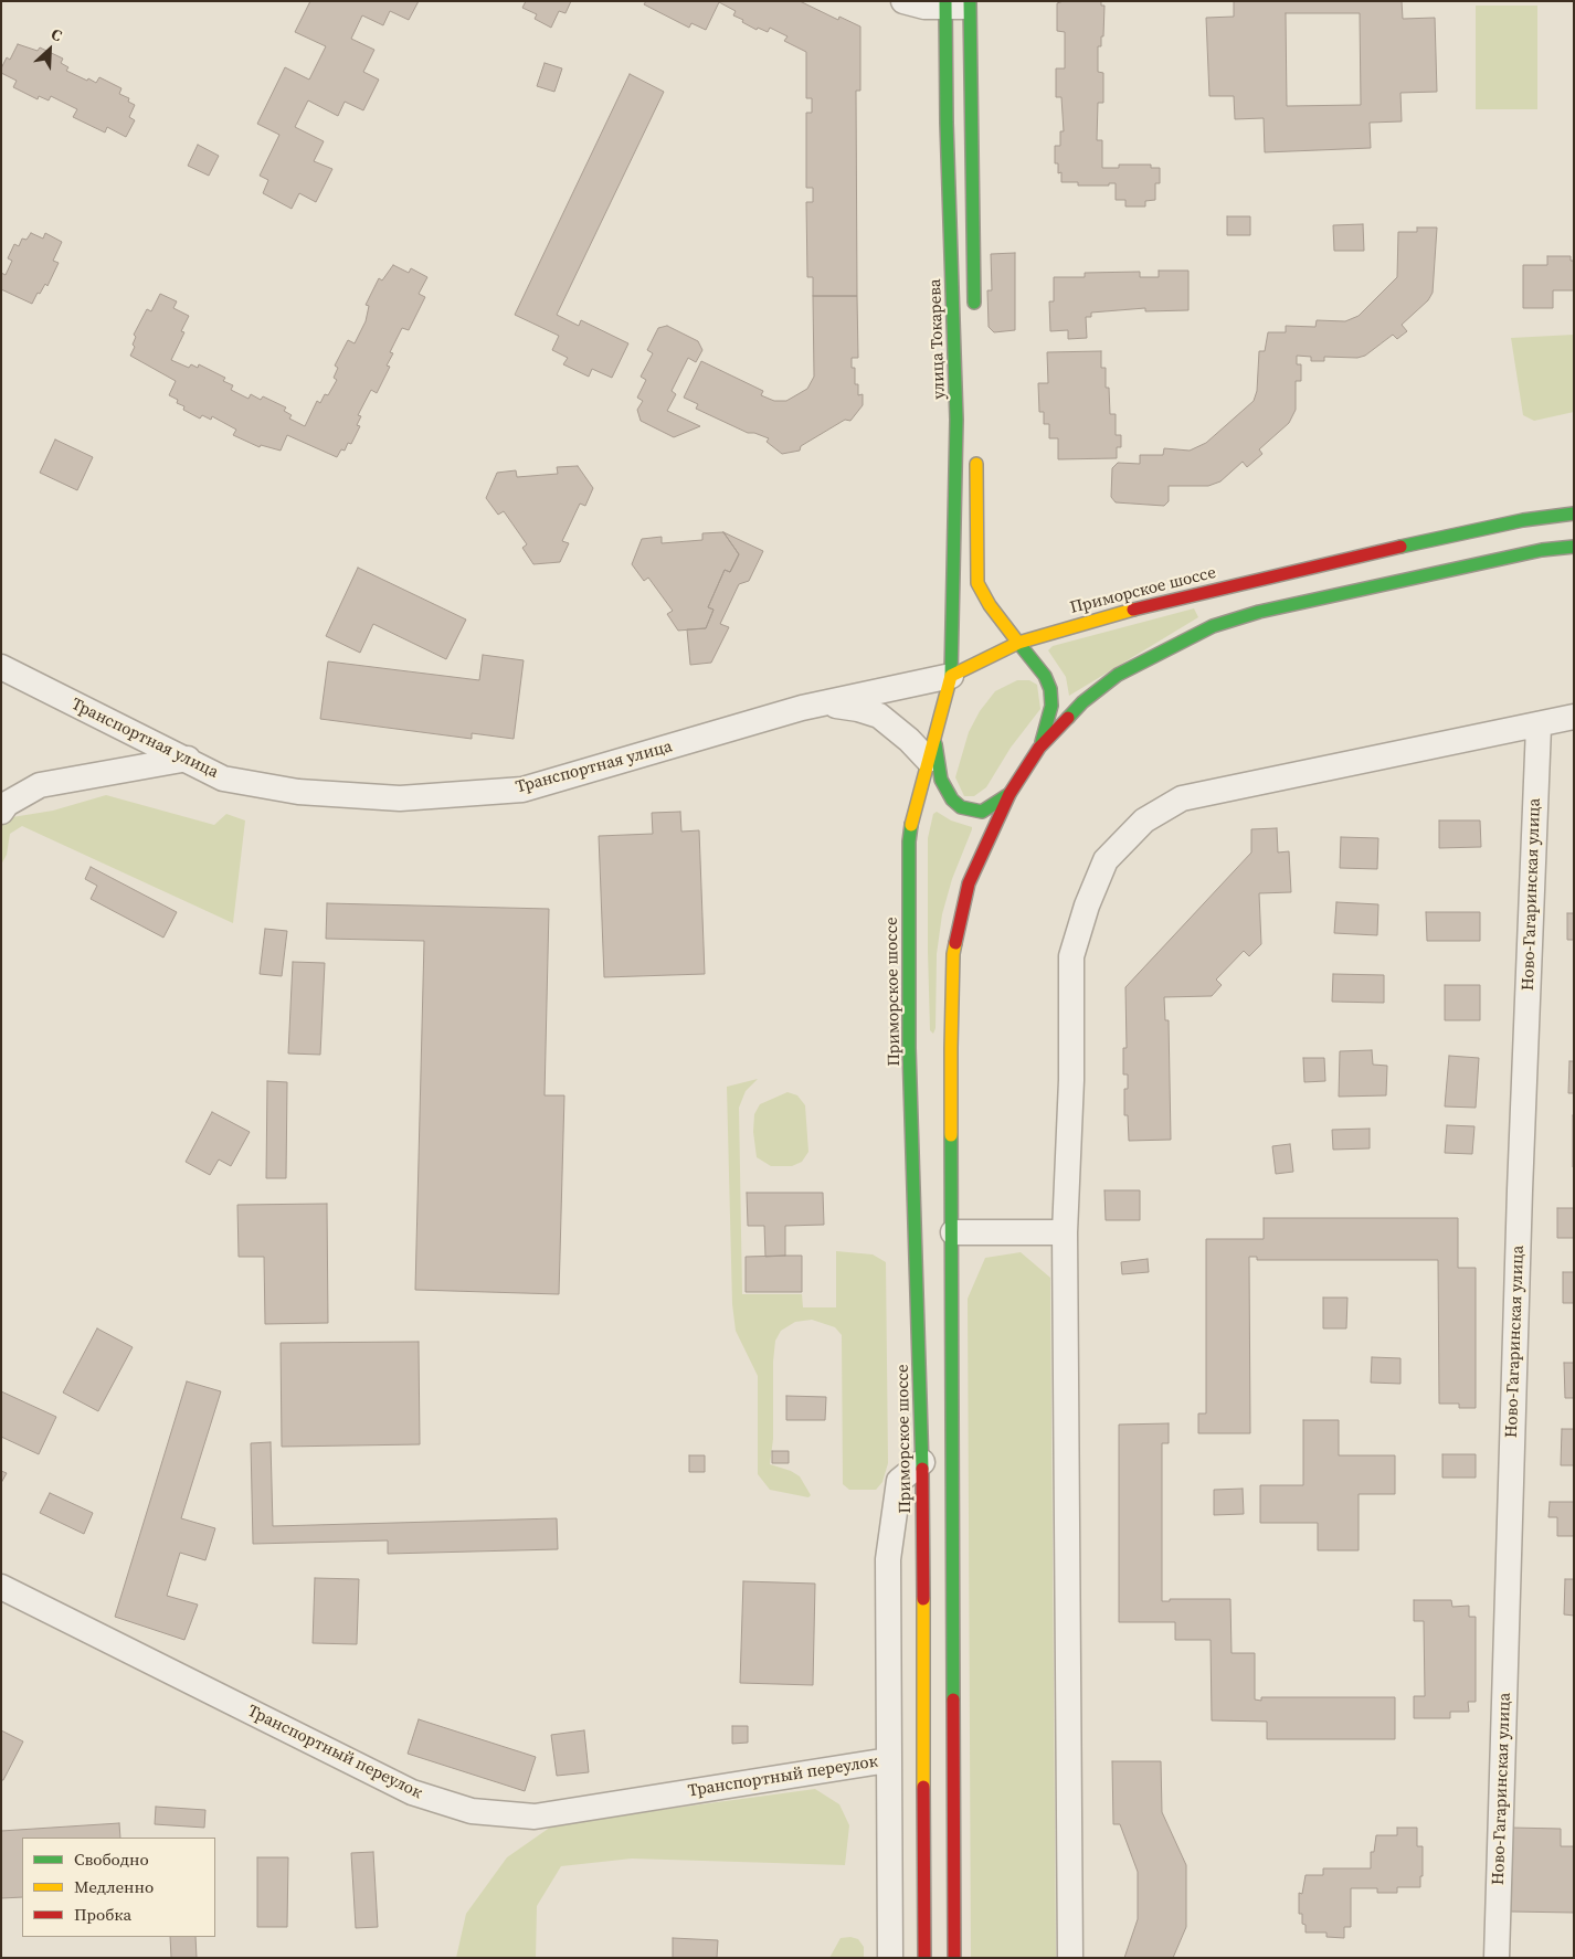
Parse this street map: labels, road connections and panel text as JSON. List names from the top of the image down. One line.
{"streets":{"main road":["улица Токарева","Приморское шоссе"],"street":["Транспортная улица","Ново-Гагаринская улица","Транспортный переулок"]},"crossings":[["улица Токарева","Приморское шоссе"],["улица Токарева","Транспортная улица"],["Приморское шоссе","Транспортная улица"]],"legend":["Свободно","Медленно","Пробка"],"north":"top right"}
